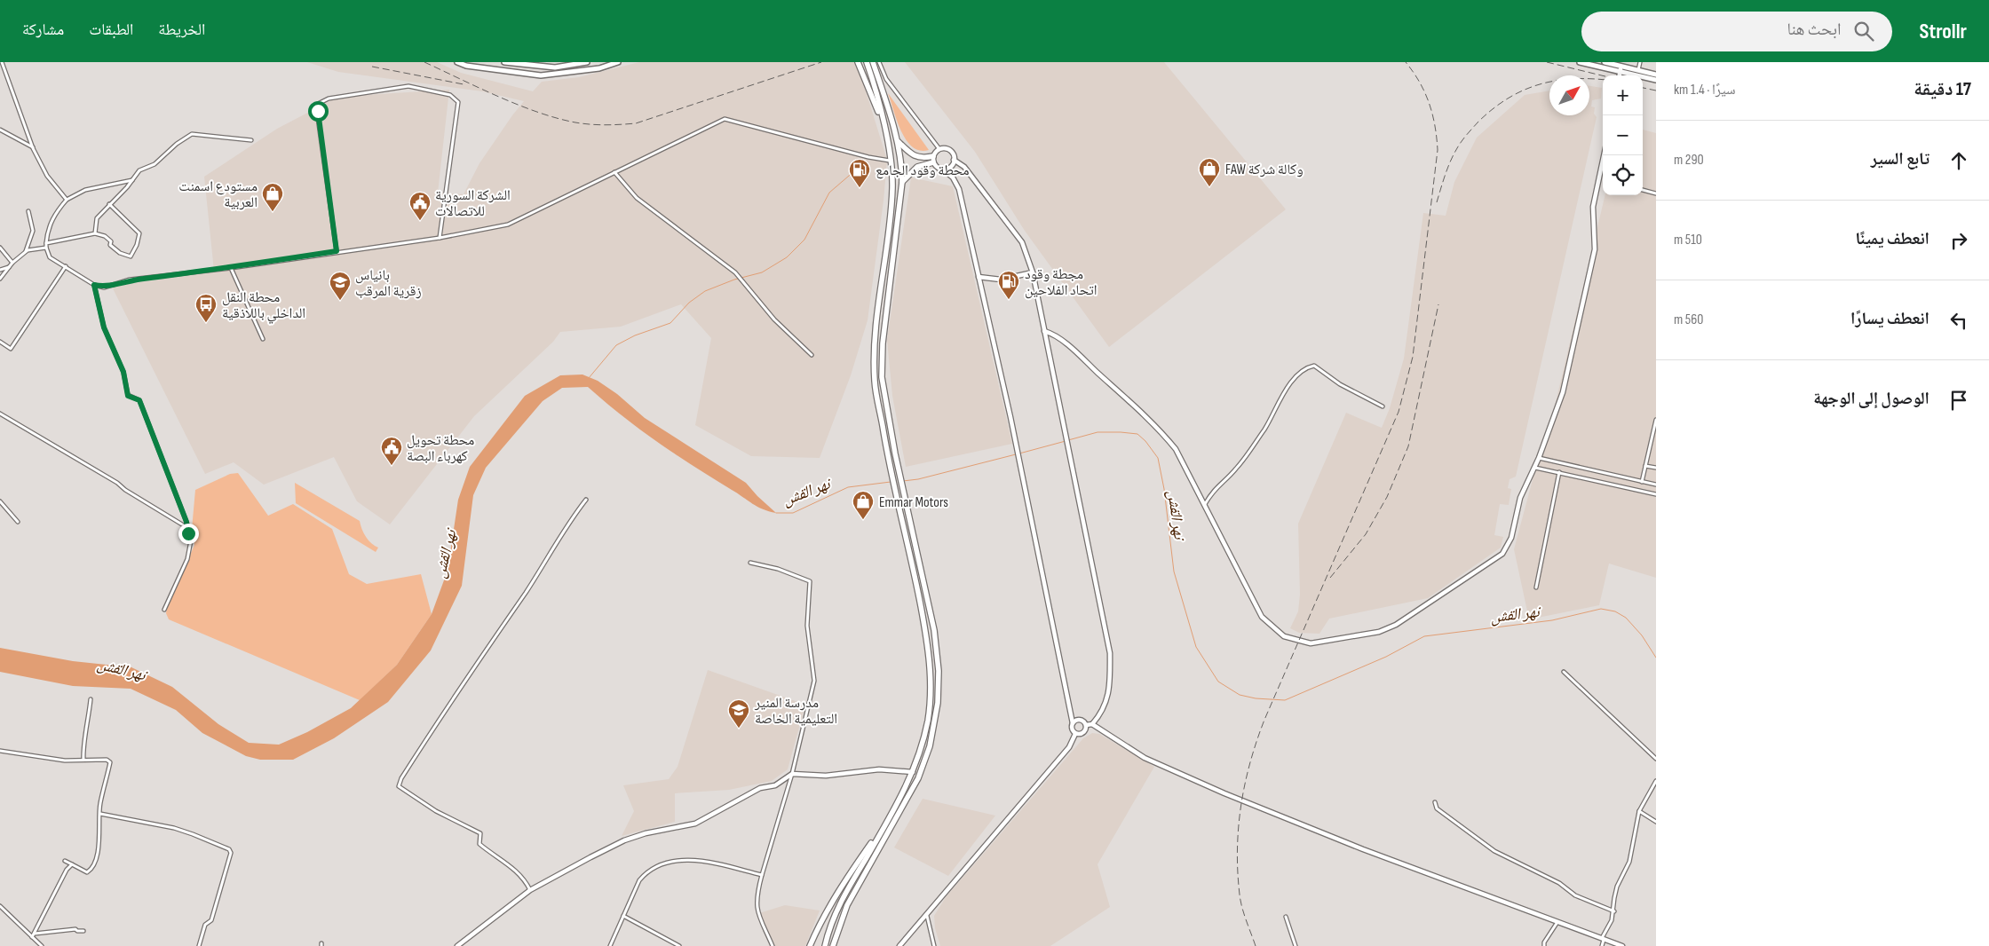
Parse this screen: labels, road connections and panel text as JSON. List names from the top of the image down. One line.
{"water":["نهر القش"],"places":{"shop":["FAW وكالة شركة","مستودع اسمنت العربية","Emmar Motors"],"fuel station":["محطة وقود الجامع","مجطة وقود اتحاد الفلاحين"],"public building":["الشركة السورية للاتصالات","محطة تحويل كهرباء البصة"],"school or university":["بانياس زقرية المرقب","مدرسة المنير التعليمية الخاصة"],"bus stop":["محطة النقل الداخلي باللاذقية"]},"north":"top right","page":{"header":"Strollr","search":"ابحث هنا","nav":["الخريطة","الطبقات","مشاركة"],"heading":["17 دقيقة","سيرًا · 1.4 km"],"map_buttons":["+","−"],"list":[["تابع السير","290 m"],["انعطف يمينًا","510 m"],["انعطف يسارًا","560 m"],"الوصول إلى الوجهة"]}}
